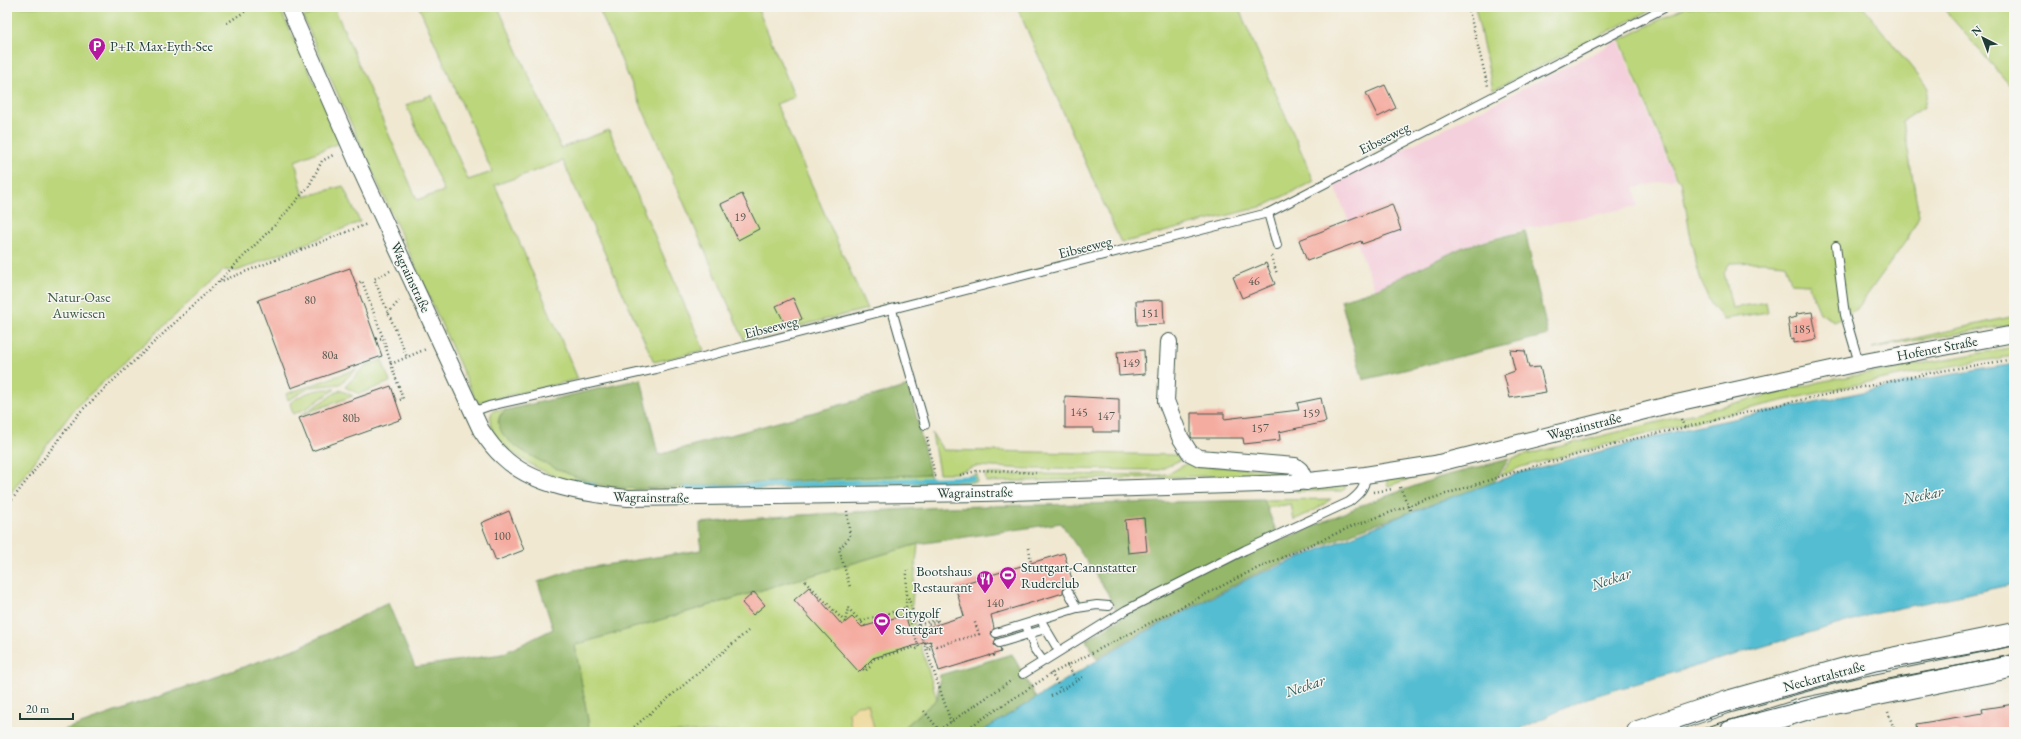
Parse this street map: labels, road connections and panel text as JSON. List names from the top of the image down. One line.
{"streets":{"main road":["Neckartalstraße"],"street":["Wagrainstraße","Hofener Straße"],"lane":["Eibseeweg"]},"crossings":[["Eibseeweg","Wagrainstraße"],["Wagrainstraße","Hofener Straße"]],"water":["Neckar"],"parks":["Natur-Oase Auwiesen"],"places":{"parking":["P+R Max-Eyth-See"],"sports":["Stuttgart-Cannstatter Ruderclub","Citygolf Stuttgart"],"restaurant":["Bootshaus Restaurant"]},"house_numbers":["19","46","80","151","185","80a","149","145","159","147","80b","157","100","140"],"scale_bar":"20 m","north":"top left"}
